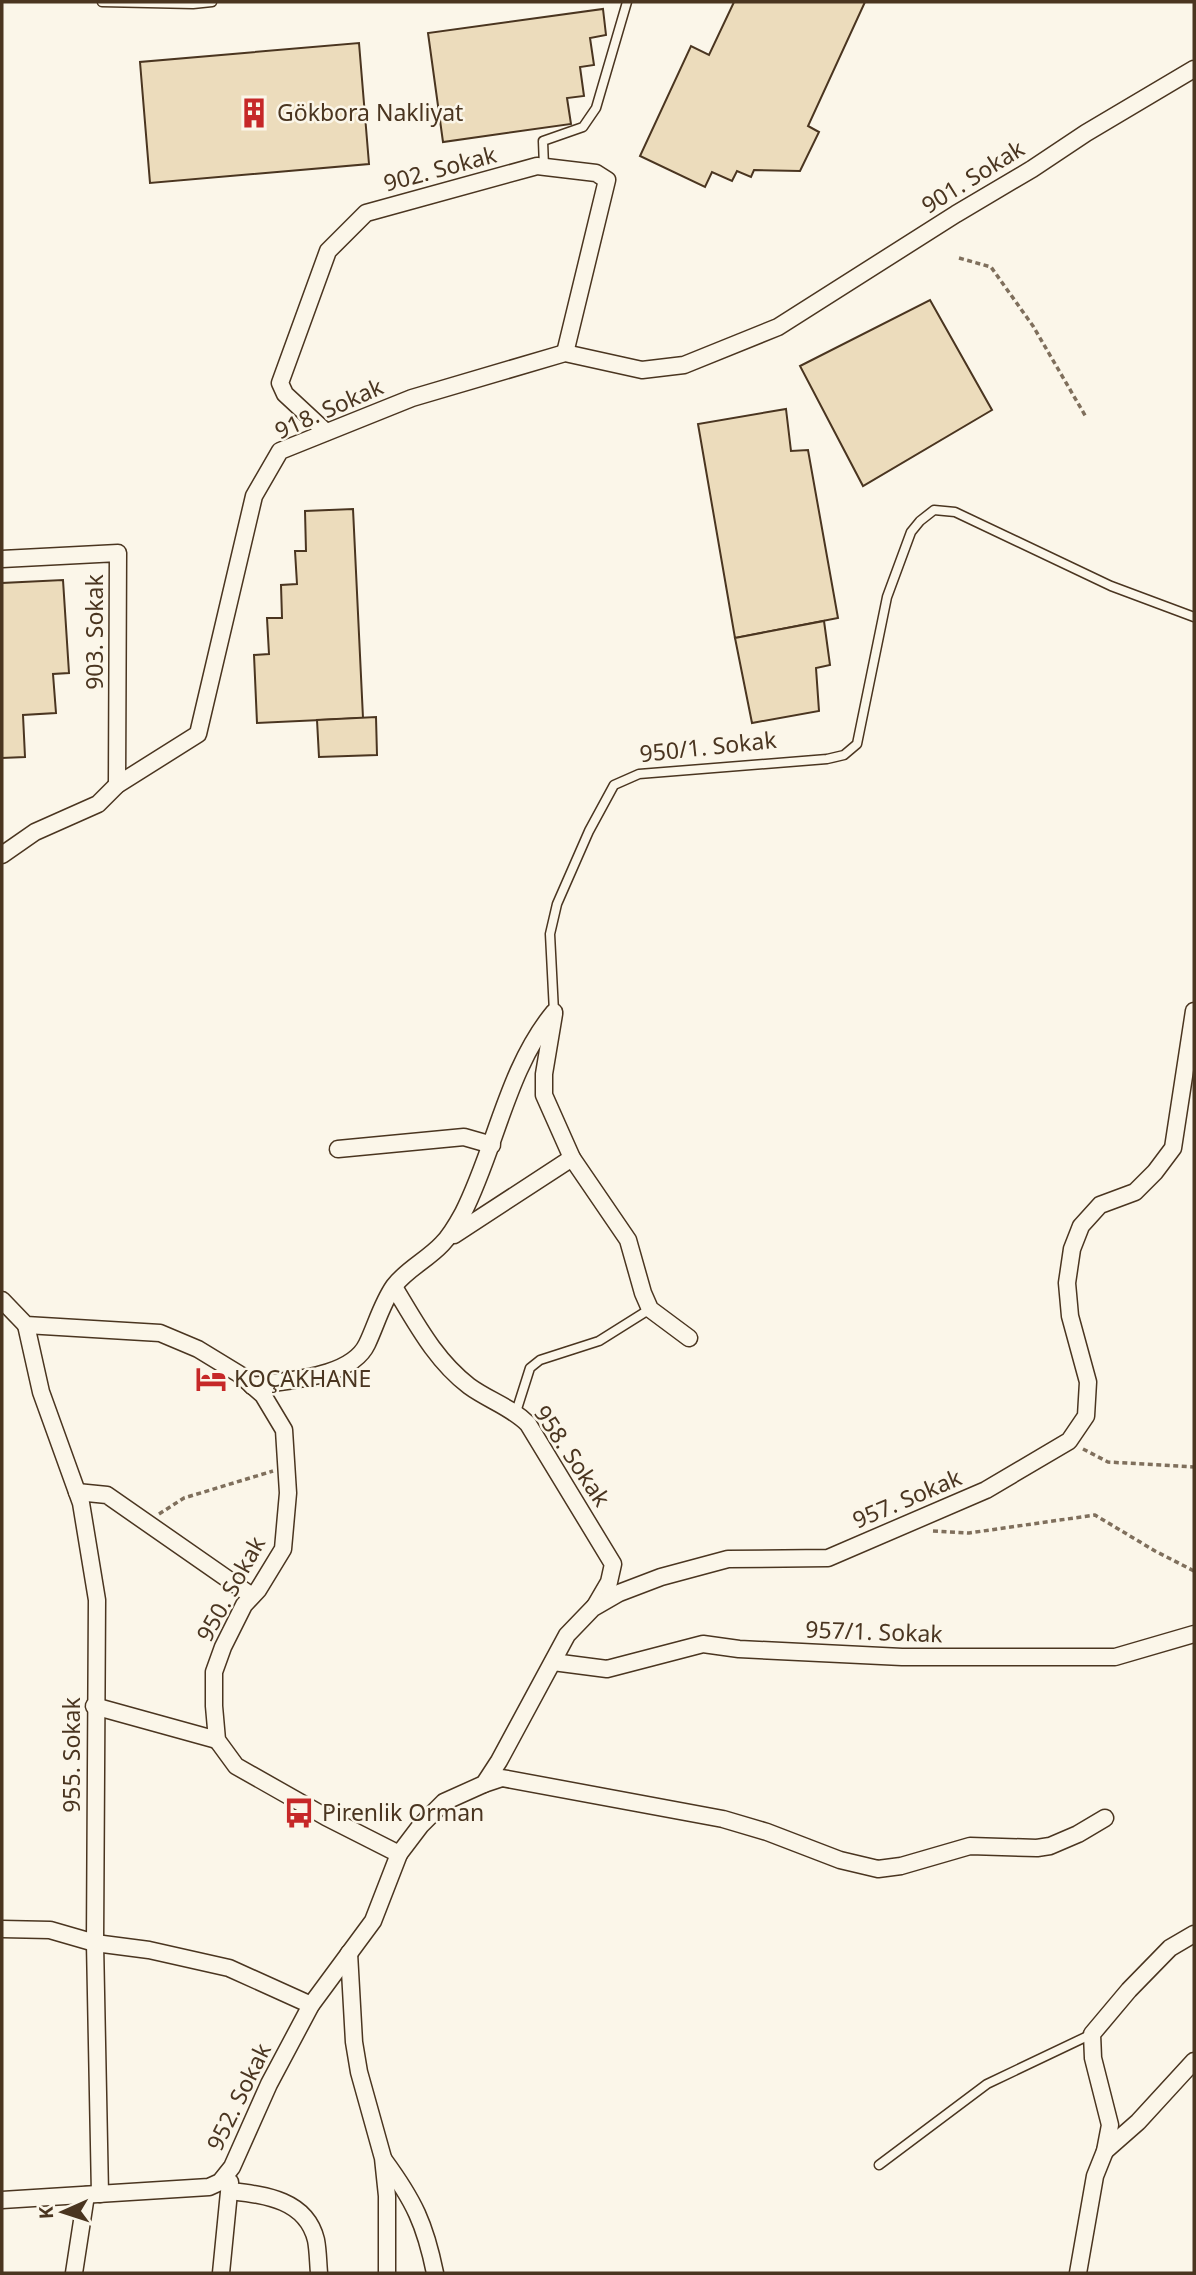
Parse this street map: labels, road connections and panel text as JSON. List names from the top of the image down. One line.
{"streets":{"street":["902. Sokak","901. Sokak","918. Sokak","903. Sokak","958. Sokak","957. Sokak","950. Sokak","957/1. Sokak","955. Sokak","952. Sokak"],"lane":["950/1. Sokak"]},"crossings":[["902. Sokak","918. Sokak"],["901. Sokak","918. Sokak"],["918. Sokak","903. Sokak"],["958. Sokak","957. Sokak"],["957. Sokak","957/1. Sokak"],["950. Sokak","955. Sokak"],["955. Sokak","952. Sokak"]],"places":{"building":["Gökbora Nakliyat"],"hotel":["KOÇAKHANE"],"bus stop":["Pirenlik Orman"]},"north":"left"}
